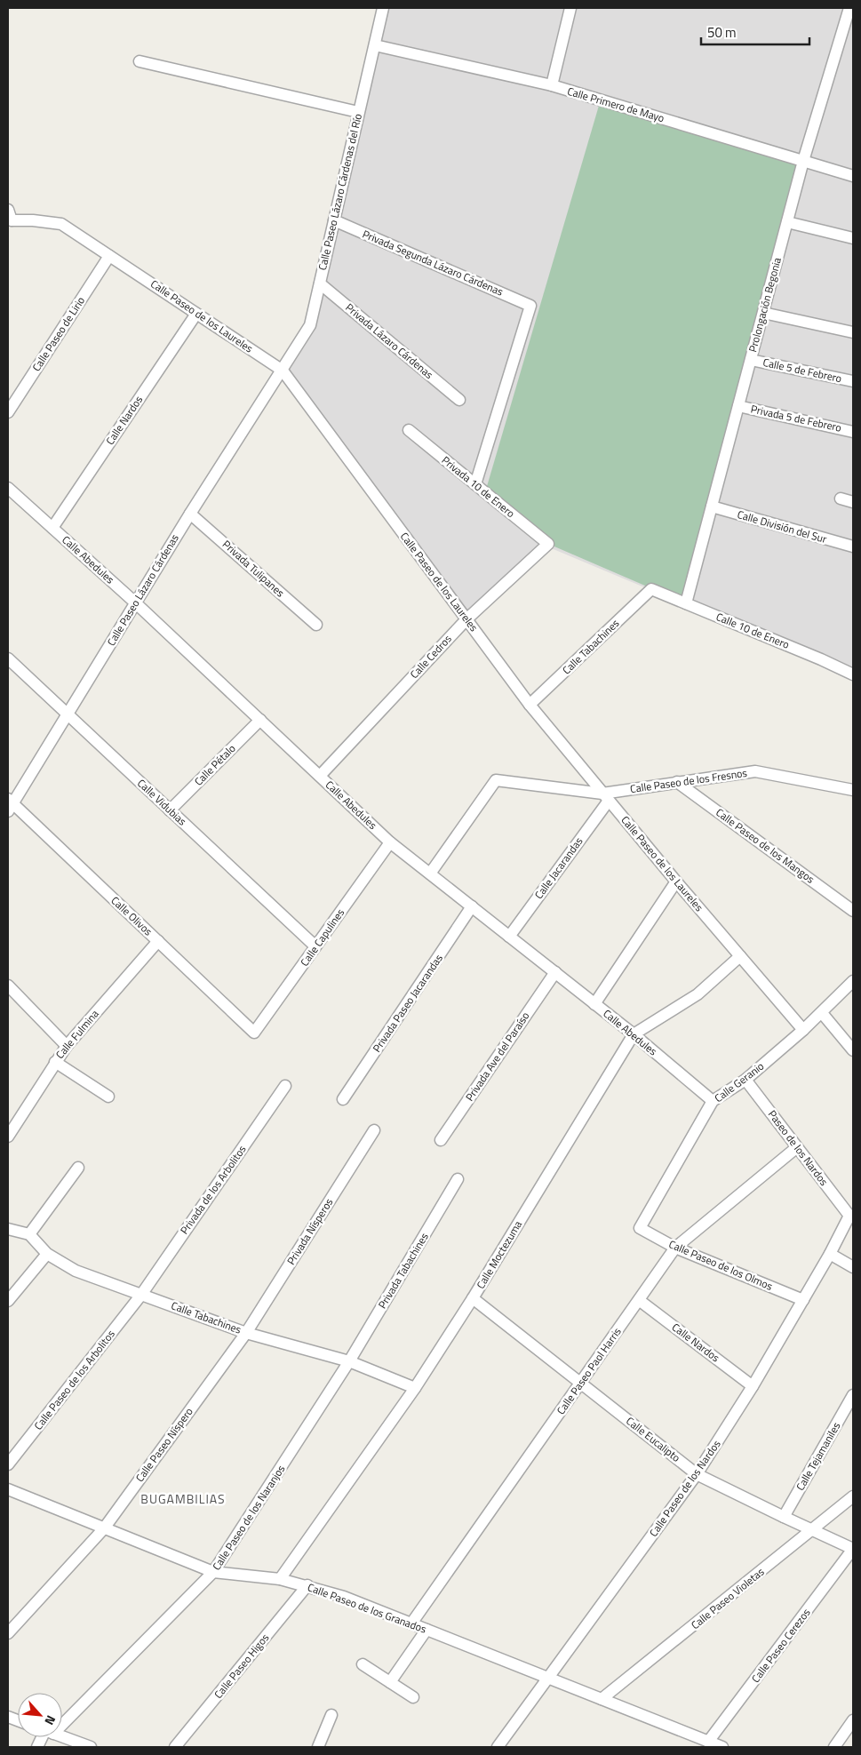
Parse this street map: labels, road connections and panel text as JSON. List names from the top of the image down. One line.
{"streets":{"street":["Calle Primero de Mayo","Calle Paseo Lázaro Cárdenas del Río","Privada Segunda Lázaro Cárdenas","Prolongación Begonia","Calle Paseo de los Laureles","Calle Paseo de Lirio","Privada Lázaro Cárdenas","Calle 5 de Febrero","Privada 5 de Febrero","Calle Nardos","Privada 10 de Enero","Calle División del Sur","Calle Abedules","Privada Tulipanes","Calle Paseo Lázaro Cárdenas","Calle 10 de Enero","Calle Tabachines","Calle Cedros","Calle Pétalo","Calle Paseo de los Fresnos","Calle Vidubias","Calle Paseo de los Mangos","Calle Jacarandas","Calle Olivos","Calle Capulines","Privada Paseo Jacarandas","Calle Fulmina","Privada Ave del Paraíso","Calle Geranio","Paseo de los Nardos","Privada de los Arbolitos","Privada Nísperos","Calle Moctezuma","Calle Paseo de los Olmos","Privada Tabachines","Calle Paseo Paol Harris","Calle Paseo de los Arbolitos","Calle Eucalipto","Calle Paseo Níspero","Calle Tejamaniles","Calle Paseo de los Nardos","Calle Paseo de los Naranjos","Calle Paseo Violetas","Calle Paseo de los Granados","Calle Paseo Cerezos","Calle Paseo Higos"]},"crossings":[["Calle Primero de Mayo","Calle Paseo Lázaro Cárdenas del Río"],["Calle Primero de Mayo","Prolongación Begonia"],["Calle Paseo Lázaro Cárdenas del Río","Privada Segunda Lázaro Cárdenas"],["Calle Paseo Lázaro Cárdenas del Río","Calle Paseo de los Laureles"],["Calle Paseo Lázaro Cárdenas del Río","Privada Lázaro Cárdenas"],["Calle Paseo Lázaro Cárdenas del Río","Calle Paseo Lázaro Cárdenas"],["Privada Segunda Lázaro Cárdenas","Privada 10 de Enero"],["Prolongación Begonia","Calle 5 de Febrero"],["Prolongación Begonia","Privada 5 de Febrero"],["Prolongación Begonia","Calle División del Sur"],["Prolongación Begonia","Calle 10 de Enero"],["Calle Paseo de los Laureles","Calle Paseo de Lirio"],["Calle Paseo de los Laureles","Calle Nardos"],["Calle Paseo de los Laureles","Calle Paseo Lázaro Cárdenas"],["Calle Paseo de los Laureles","Calle Tabachines"],["Calle Paseo de los Laureles","Calle Cedros"],["Calle Paseo de los Laureles","Calle Paseo de los Fresnos"],["Calle Paseo de los Laureles","Calle Jacarandas"],["Calle Paseo de los Laureles","Calle Geranio"],["Calle Paseo de los Laureles","Calle Moctezuma"],["Calle Nardos","Calle Abedules"],["Calle Nardos","Calle Paseo Paol Harris"],["Calle Nardos","Calle Paseo de los Nardos"],["Privada 10 de Enero","Calle Cedros"],["Calle Abedules","Calle Paseo Lázaro Cárdenas"],["Calle Abedules","Calle Cedros"],["Calle Abedules","Calle Pétalo"],["Calle Abedules","Calle Jacarandas"],["Calle Abedules","Calle Capulines"],["Calle Abedules","Privada Paseo Jacarandas"],["Calle Abedules","Privada Ave del Paraíso"],["Calle Abedules","Calle Geranio"],["Calle Abedules","Calle Moctezuma"],["Privada Tulipanes","Calle Paseo Lázaro Cárdenas"],["Calle Paseo Lázaro Cárdenas","Calle Vidubias"],["Calle Paseo Lázaro Cárdenas","Calle Olivos"],["Calle 10 de Enero","Calle Tabachines"],["Calle Tabachines","Privada de los Arbolitos"],["Calle Tabachines","Privada Nísperos"],["Calle Tabachines","Calle Moctezuma"],["Calle Tabachines","Privada Tabachines"],["Calle Tabachines","Calle Paseo de los Arbolitos"],["Calle Tabachines","Calle Paseo Níspero"],["Calle Tabachines","Calle Paseo de los Naranjos"],["Calle Pétalo","Calle Vidubias"],["Calle Paseo de los Fresnos","Calle Paseo de los Mangos"],["Calle Paseo de los Fresnos","Calle Jacarandas"],["Calle Vidubias","Calle Capulines"],["Calle Olivos","Calle Capulines"],["Calle Olivos","Calle Fulmina"],["Calle Geranio","Paseo de los Nardos"],["Calle Geranio","Calle Paseo de los Olmos"],["Paseo de los Nardos","Calle Paseo Paol Harris"],["Paseo de los Nardos","Calle Paseo de los Nardos"],["Privada de los Arbolitos","Calle Paseo de los Arbolitos"],["Privada Nísperos","Calle Paseo Níspero"],["Calle Moctezuma","Calle Eucalipto"],["Calle Moctezuma","Calle Paseo de los Granados"],["Calle Paseo de los Olmos","Calle Paseo Paol Harris"],["Calle Paseo de los Olmos","Calle Paseo de los Nardos"],["Privada Tabachines","Calle Paseo de los Naranjos"],["Calle Paseo Paol Harris","Calle Eucalipto"],["Calle Paseo Paol Harris","Calle Paseo de los Granados"],["Calle Eucalipto","Calle Tejamaniles"],["Calle Eucalipto","Calle Paseo de los Nardos"],["Calle Eucalipto","Calle Paseo Violetas"],["Calle Eucalipto","Calle Paseo Cerezos"],["Calle Paseo Níspero","Calle Paseo de los Granados"],["Calle Paseo de los Nardos","Calle Paseo de los Granados"],["Calle Paseo de los Naranjos","Calle Paseo de los Granados"],["Calle Paseo Violetas","Calle Paseo de los Granados"],["Calle Paseo de los Granados","Calle Paseo Cerezos"],["Calle Paseo de los Granados","Calle Paseo Higos"]],"districts":["BUGAMBILIAS"],"scale_bar":"50 m","north":"bottom right"}
